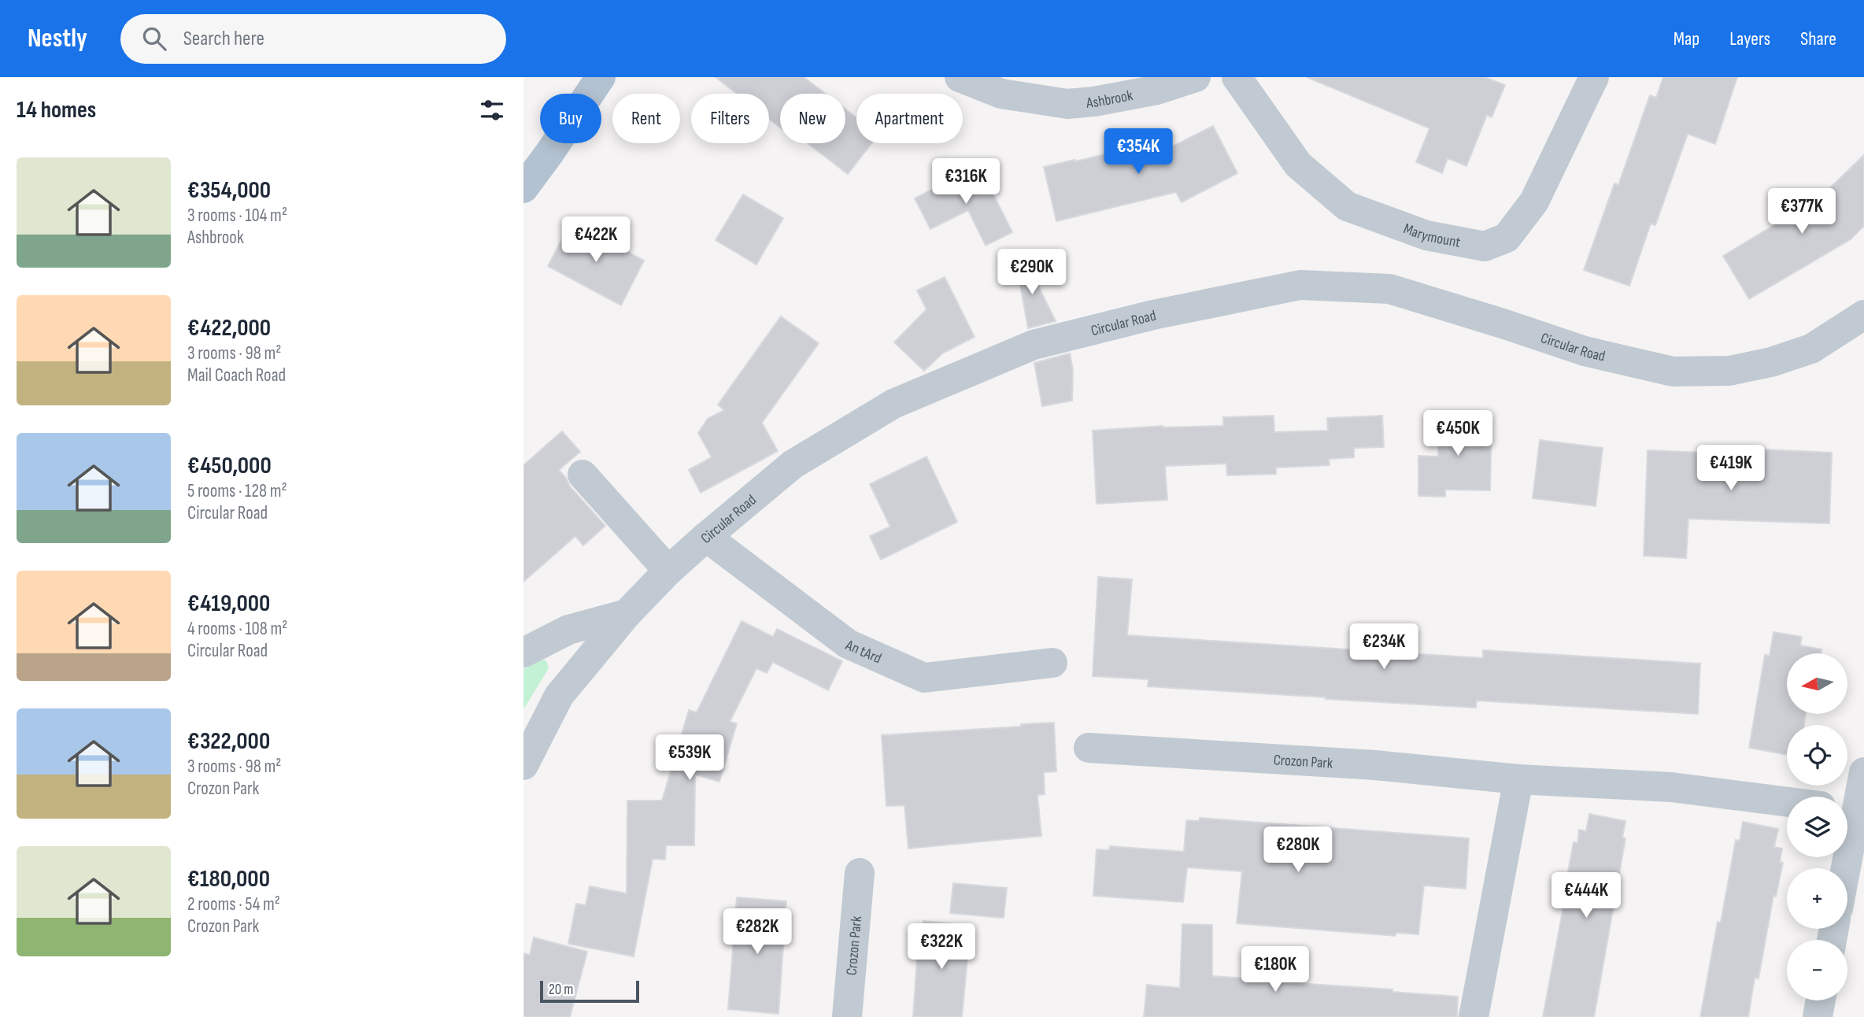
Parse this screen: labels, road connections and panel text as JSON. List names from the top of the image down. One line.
{"streets":{"street":["Ashbrook","Marymount","Circular Road","An tArd","Crozon Park"]},"crossings":[["Circular Road","An tArd"]],"scale_bar":"20 m","north":"left","page":{"header":"Nestly","search":"Search here","nav":["Map","Layers","Share"],"heading":"14 homes","chip":["Buy","Rent","Filters","New","Apartment"],"price":["€354K","€316K","€377K","€422K","€290K","€450K","€419K","€234K","€539K","€280K","€444K","€282K","€322K","€180K"],"list":[{"name":"€354,000","note":"3 rooms · 104 m² · Ashbrook"},{"name":"€422,000","note":"3 rooms · 98 m² · Mail Coach Road"},{"name":"€450,000","note":"5 rooms · 128 m² · Circular Road"},{"name":"€419,000","note":"4 rooms · 108 m² · Circular Road"},{"name":"€322,000","note":"3 rooms · 98 m² · Crozon Park"},{"name":"€180,000","note":"2 rooms · 54 m² · Crozon Park"}],"map_buttons":["+","−"],"scale":"20 m"}}
